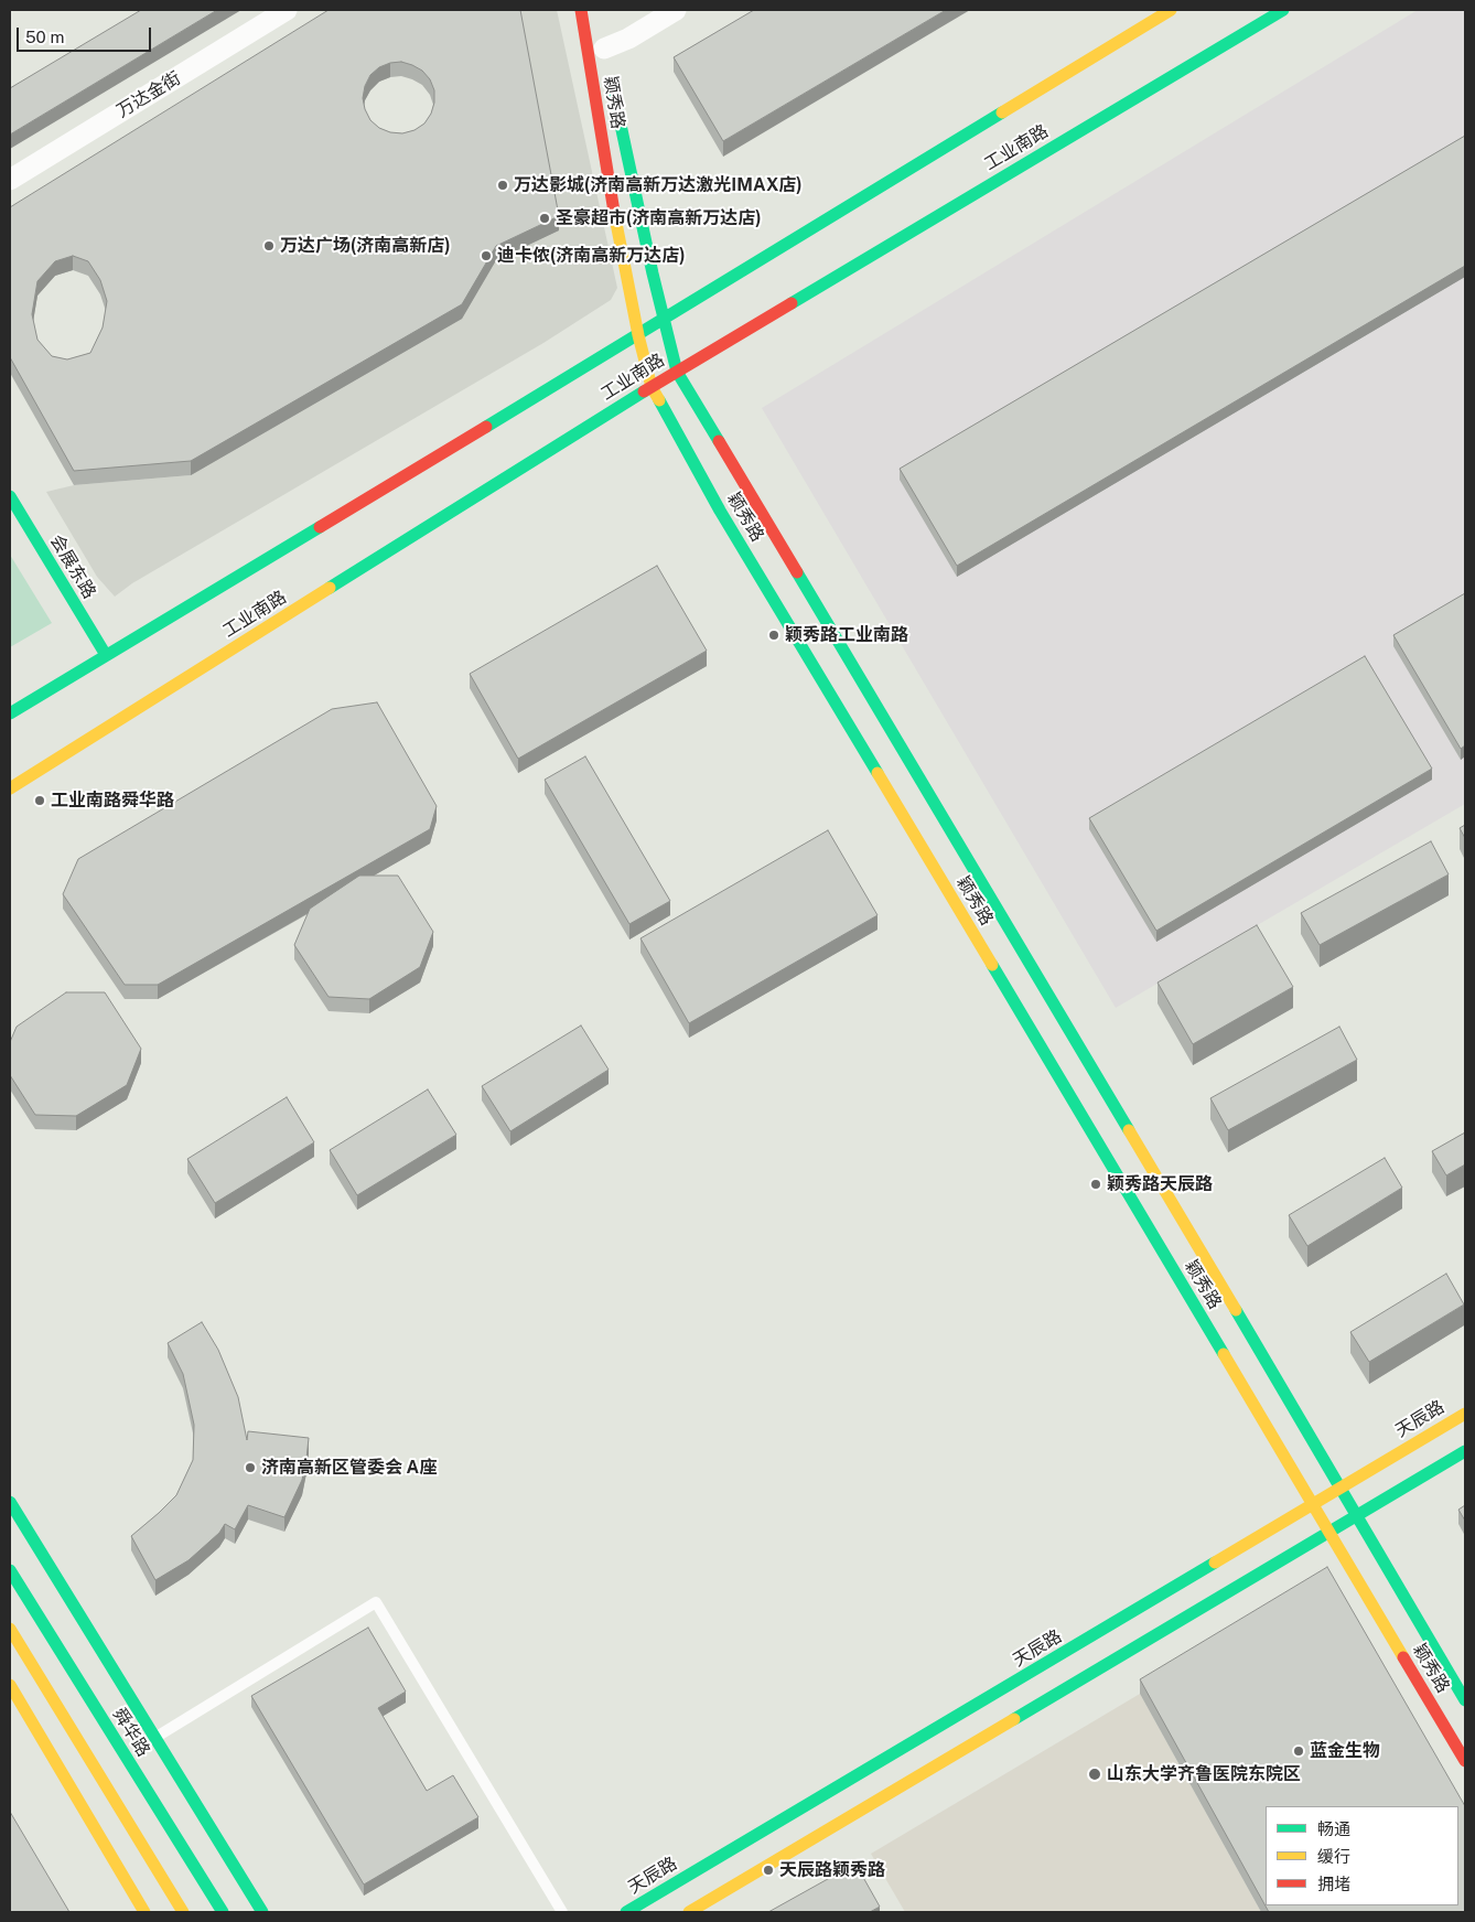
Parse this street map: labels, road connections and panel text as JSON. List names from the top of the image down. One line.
{"streets":{"main road":["颖秀路","工业南路","会展东路","天辰路","舜华路"],"street":["万达金街"]},"crossings":[["颖秀路","工业南路"],["颖秀路","天辰路"],["工业南路","会展东路"]],"places":["万达影城(济南高新万达激光IMAX店)","圣豪超市(济南高新万达店)","万达广场(济南高新店)","迪卡侬(济南高新万达店)","颖秀路工业南路","工业南路舜华路","颖秀路天辰路","济南高新区管委会 A座","蓝金生物","山东大学齐鲁医院东院区","天辰路颖秀路"],"legend":["畅通","缓行","拥堵"],"scale_bar":"50 m"}
